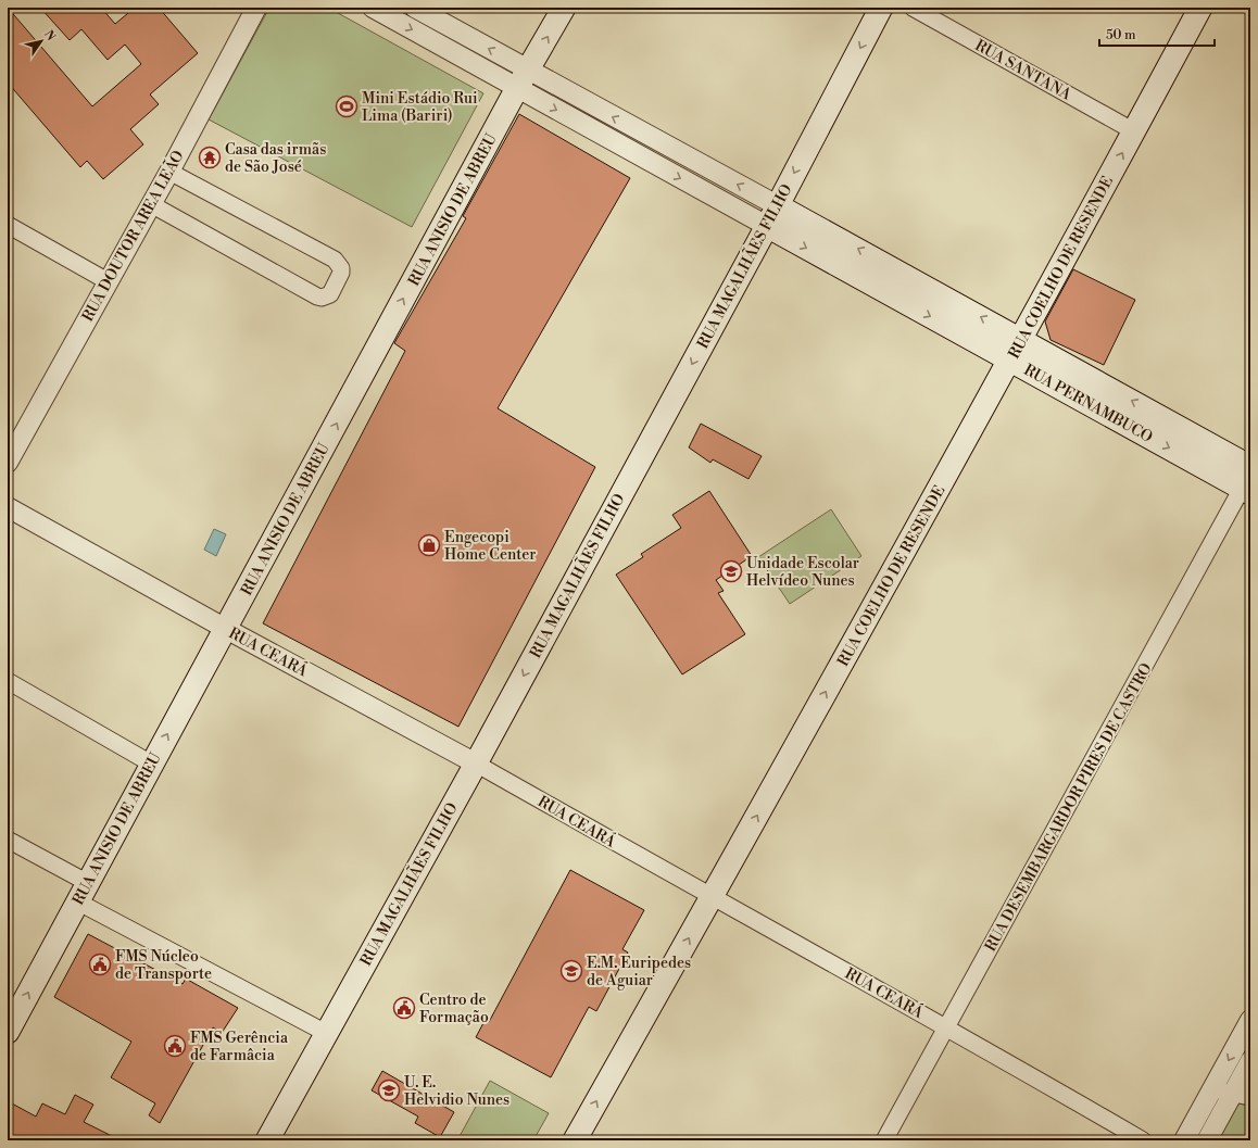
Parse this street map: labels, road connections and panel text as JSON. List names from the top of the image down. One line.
{"streets":{"main road":["RUA ANISIO DE ABREU","RUA MAGALHÃES FILHO","RUA COELHO DE RESENDE","RUA PERNAMBUCO"],"street":["RUA SANTANA","RUA DOUTOR AREA LEÃO","RUA CEARÁ","RUA DESEMBARGARDOR PIRES DE CASTRO"]},"crossings":[["RUA SANTANA","RUA COELHO DE RESENDE"],["RUA ANISIO DE ABREU","RUA CEARÁ"],["RUA MAGALHÃES FILHO","RUA PERNAMBUCO"],["RUA MAGALHÃES FILHO","RUA CEARÁ"],["RUA COELHO DE RESENDE","RUA PERNAMBUCO"],["RUA COELHO DE RESENDE","RUA CEARÁ"],["RUA PERNAMBUCO","RUA DESEMBARGARDOR PIRES DE CASTRO"],["RUA CEARÁ","RUA DESEMBARGARDOR PIRES DE CASTRO"]],"one_way":["RUA ANISIO DE ABREU","RUA MAGALHÃES FILHO","RUA COELHO DE RESENDE"],"places":{"sports":["Mini Estádio Rui Lima (Bariri)"],"temple":["Casa das irmãs de São José"],"shop":["Engecopi Home Center"],"school or university":["Unidade Escolar Helvídeo Nunes","E.M. Euripedes de Aguiar","U. E. Helvidio Nunes"],"public building":["FMS Núcleo de Transporte","Centro de Formação","FMS Gerência de Farmâcia"]},"scale_bar":"50 m","north":"top right"}
